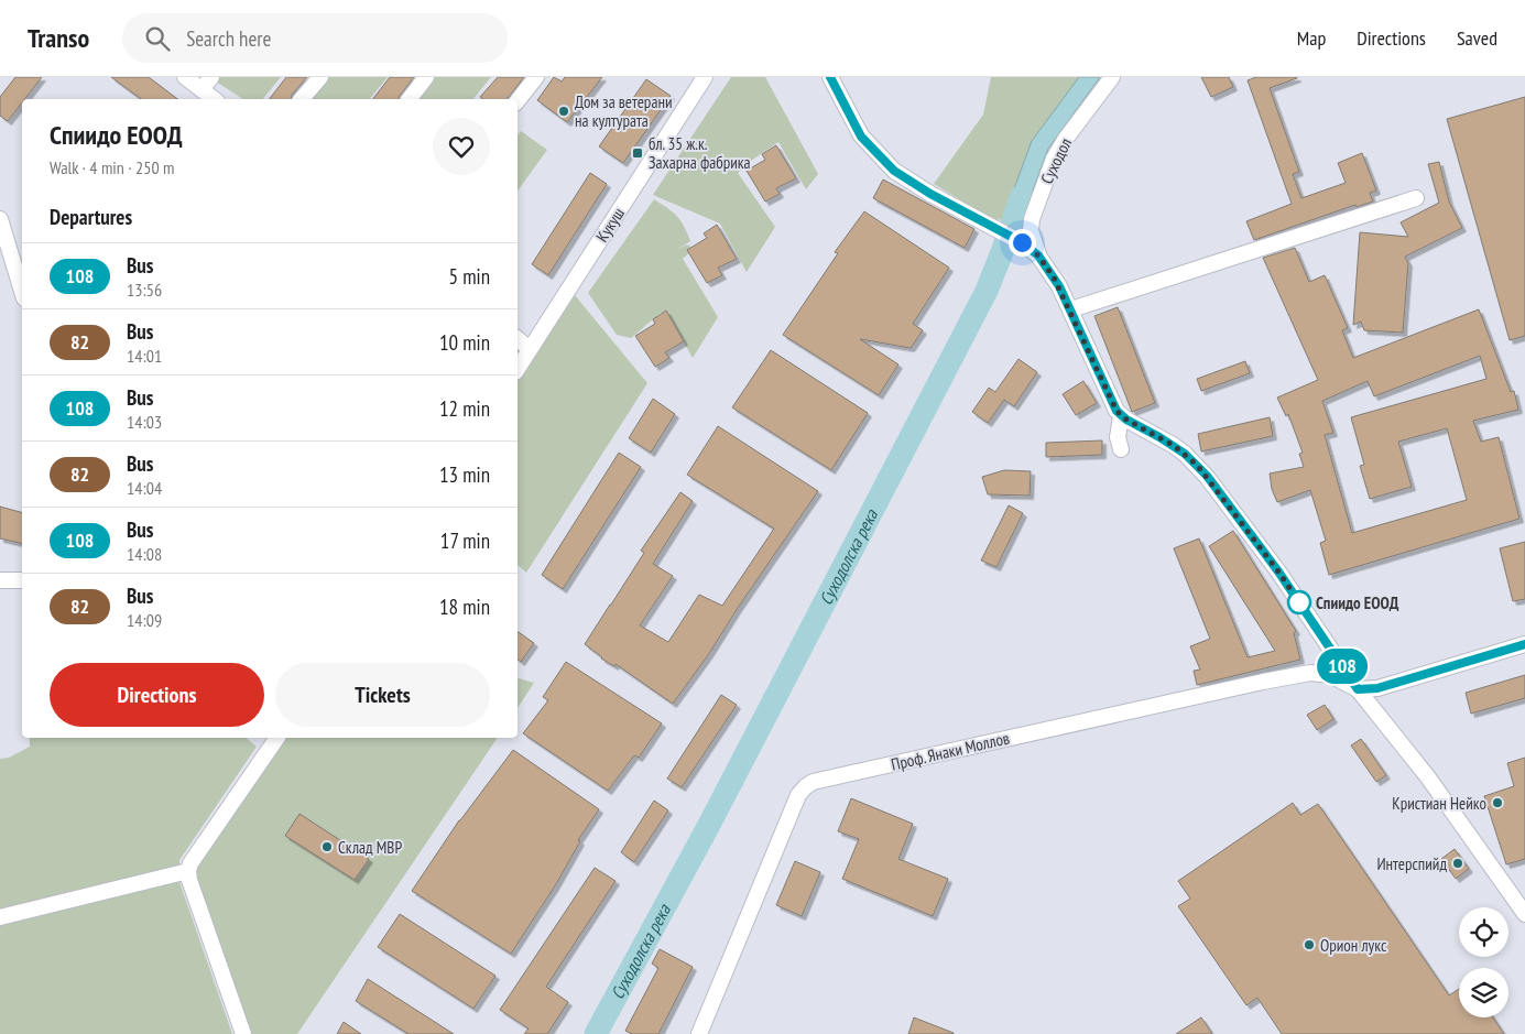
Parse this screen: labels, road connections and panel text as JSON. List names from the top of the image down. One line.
{"streets":{"street":["Суходол","Кукуш","Проф. Янаки Моллов"]},"water":["Суходолска река"],"places":{"other":["Дом за ветерани на културата","Спиидо ЕООД","Кристиан Нейко","Склад МВР","Интерспийд","Орион лукс"],"transit":["бл. 35 ж.к. Захарна фабрика"]},"lines":["bus line 108"],"page":{"header":"Transo","search":"Search here","nav":["Map","Directions","Saved"],"on_map":"108","heading":[["Спиидо ЕООД","Walk · 4 min · 250 m"],"Departures"],"list":[{"mark":"108","name":"Bus","note":"13:56","value":"5 min"},{"mark":"82","name":"Bus","note":"14:01","value":"10 min"},{"mark":"108","name":"Bus","note":"14:03","value":"12 min"},{"mark":"82","name":"Bus","note":"14:04","value":"13 min"},{"mark":"108","name":"Bus","note":"14:08","value":"17 min"},{"mark":"82","name":"Bus","note":"14:09","value":"18 min"}],"buttons":["Directions","Tickets"]}}
